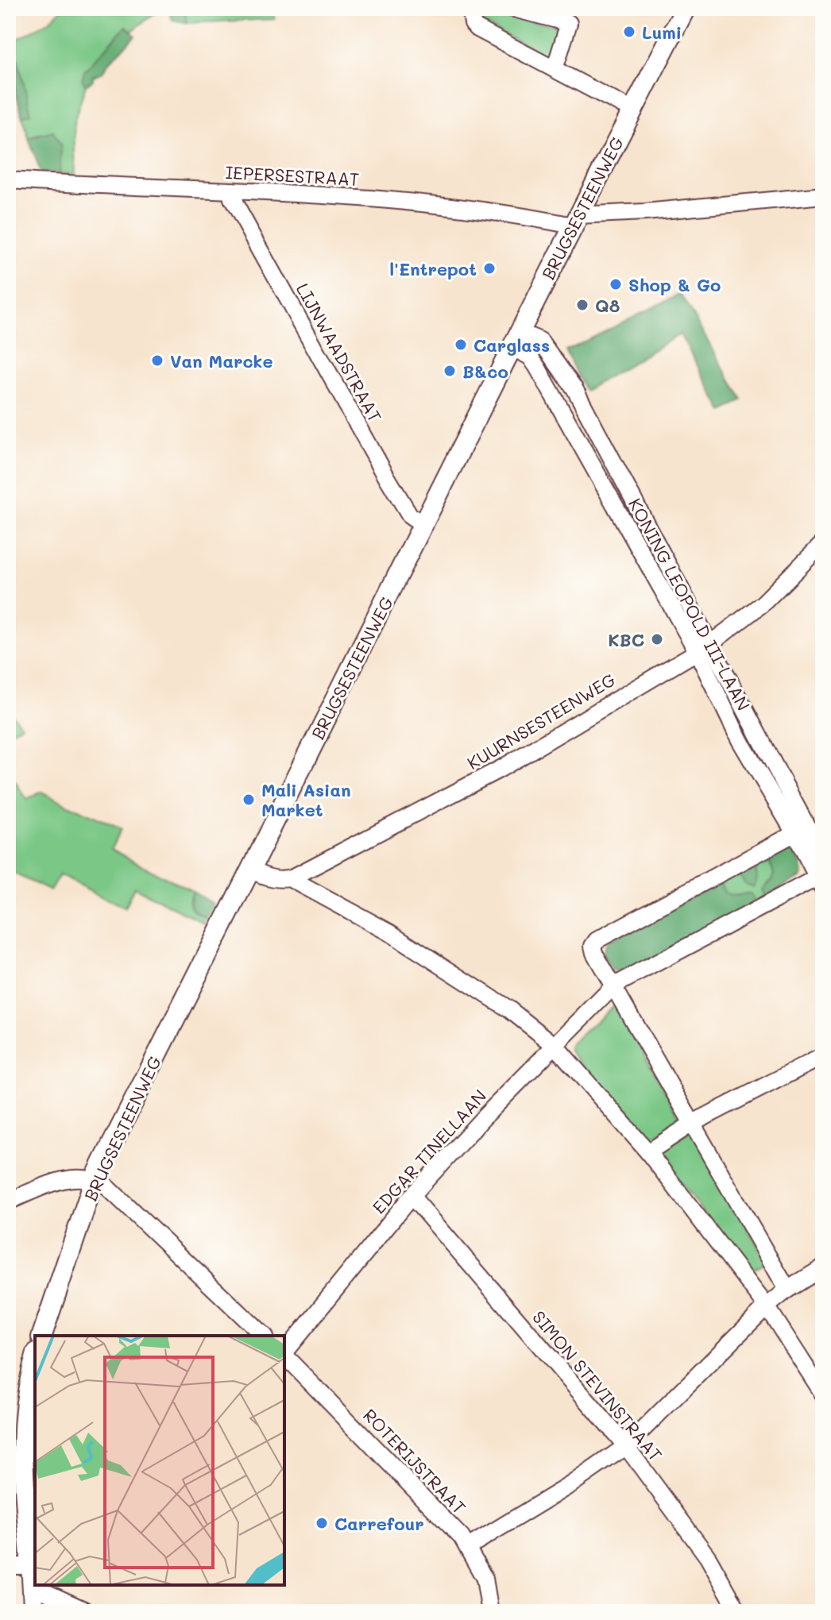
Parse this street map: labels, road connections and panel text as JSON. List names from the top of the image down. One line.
{"streets":{"main road":["BRUGSESTEENWEG"],"street":["IEPERSESTRAAT","LIJNWAADSTRAAT","KONING LEOPOLD III-LAAN","KUURNSESTEENWEG","EDGAR TINELLAAN","SIMON STEVINSTRAAT","ROTERIJSTRAAT"]},"crossings":[["IEPERSESTRAAT","BRUGSESTEENWEG"],["IEPERSESTRAAT","LIJNWAADSTRAAT"],["BRUGSESTEENWEG","LIJNWAADSTRAAT"],["BRUGSESTEENWEG","KONING LEOPOLD III-LAAN"],["KONING LEOPOLD III-LAAN","KUURNSESTEENWEG"],["KONING LEOPOLD III-LAAN","EDGAR TINELLAAN"],["EDGAR TINELLAAN","SIMON STEVINSTRAAT"]],"places":["Lumi","l'Entrepot","Shop & Go","Q8","Carglass","Van Marcke","B&co","KBC","Mali Asian Market","Carrefour"]}
